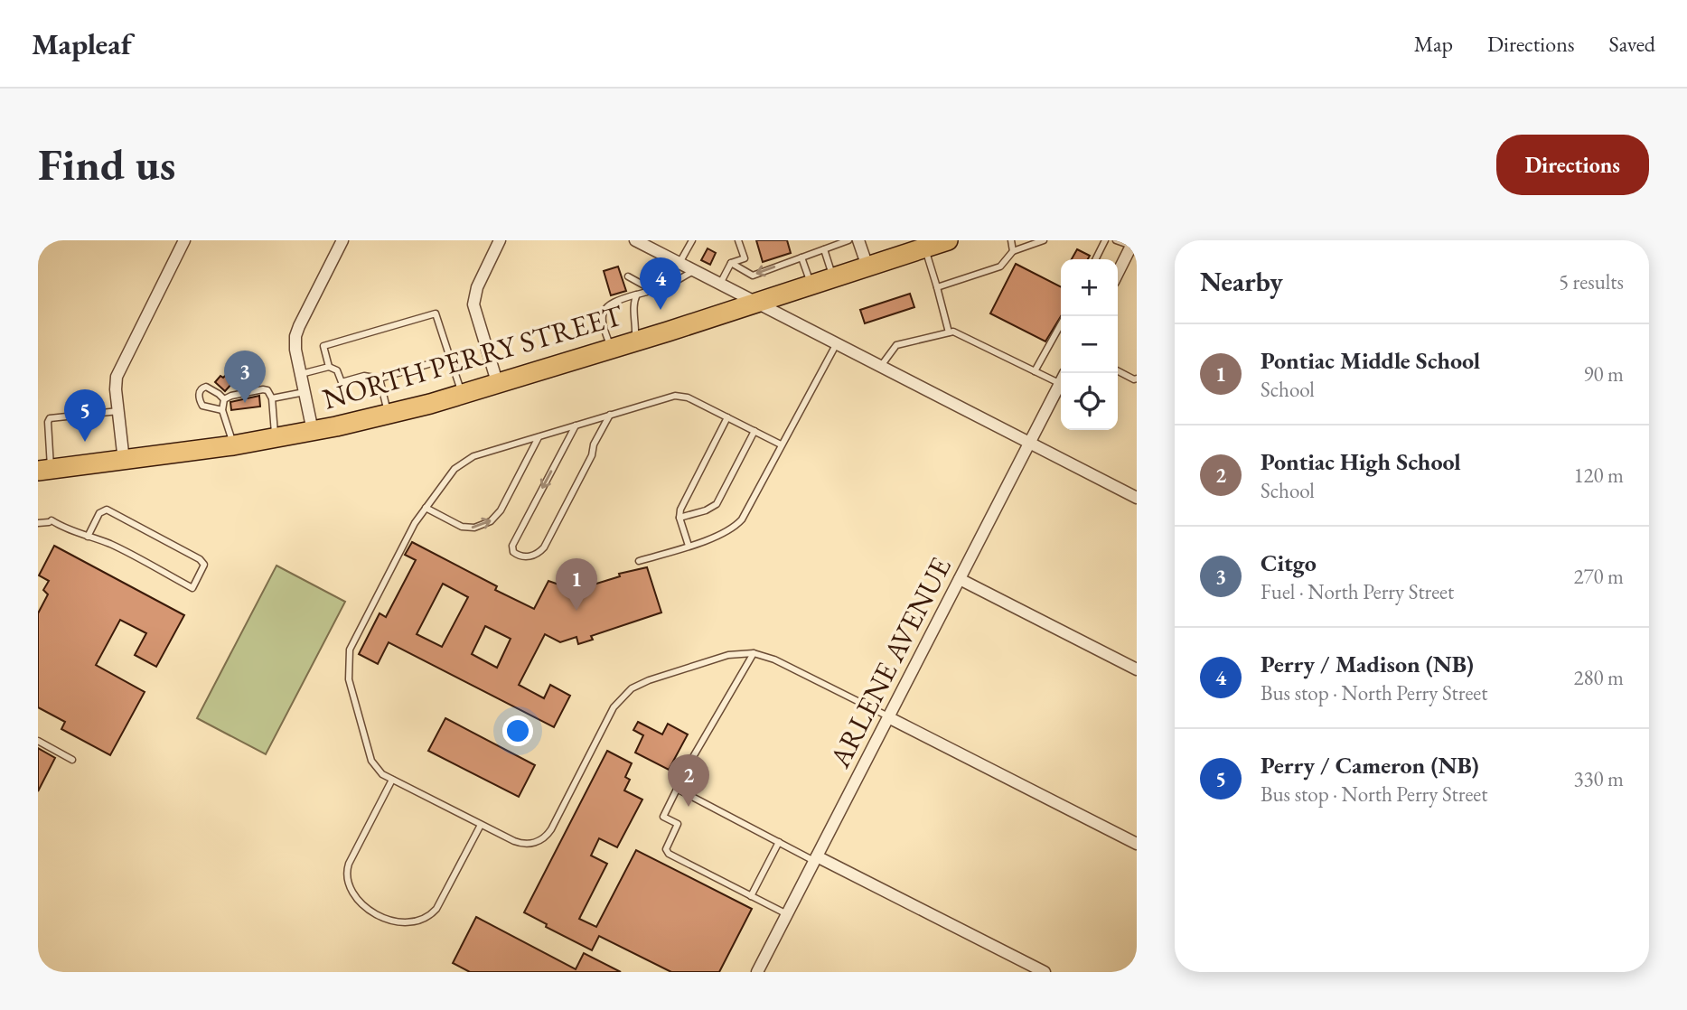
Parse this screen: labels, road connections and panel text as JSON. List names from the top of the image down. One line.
{"streets":{"main road":["NORTH PERRY STREET"],"street":["ARLENE AVENUE"]},"page":{"header":"Mapleaf","nav":["Map","Directions","Saved"],"buttons":"Directions","title":"Find us","heading":["Nearby","5 results"],"pins":["4","3","5","1","2"],"map_buttons":["+","−"],"list":[{"mark":"1","name":"Pontiac Middle School","note":"School","value":"90 m"},{"mark":"2","name":"Pontiac High School","note":"School","value":"120 m"},{"mark":"3","name":"Citgo","note":"Fuel · North Perry Street","value":"270 m"},{"mark":"4","name":"Perry / Madison (NB)","note":"Bus stop · North Perry Street","value":"280 m"},{"mark":"5","name":"Perry / Cameron (NB)","note":"Bus stop · North Perry Street","value":"330 m"}]}}
